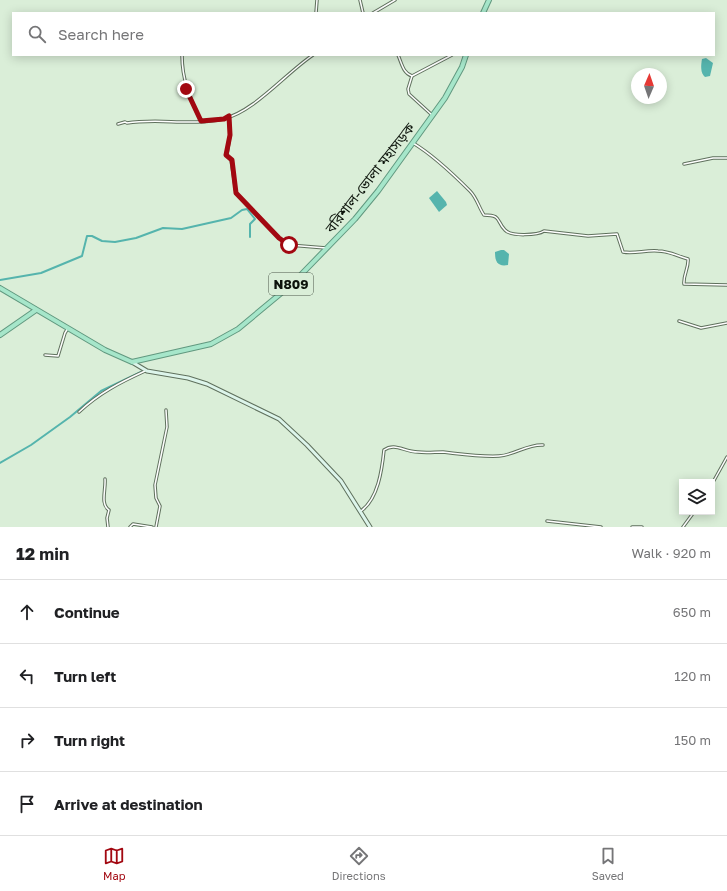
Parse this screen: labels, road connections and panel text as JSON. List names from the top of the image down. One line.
{"streets":{"highway":["বরিশাল-ভোলা মহাসড়ক","N809"]},"north":"top","page":{"search":"Search here","heading":["12 min","Walk · 920 m"],"list":[["Continue","650 m"],["Turn left","120 m"],["Turn right","150 m"],"Arrive at destination"],"nav":["Map","Directions","Saved"]}}
